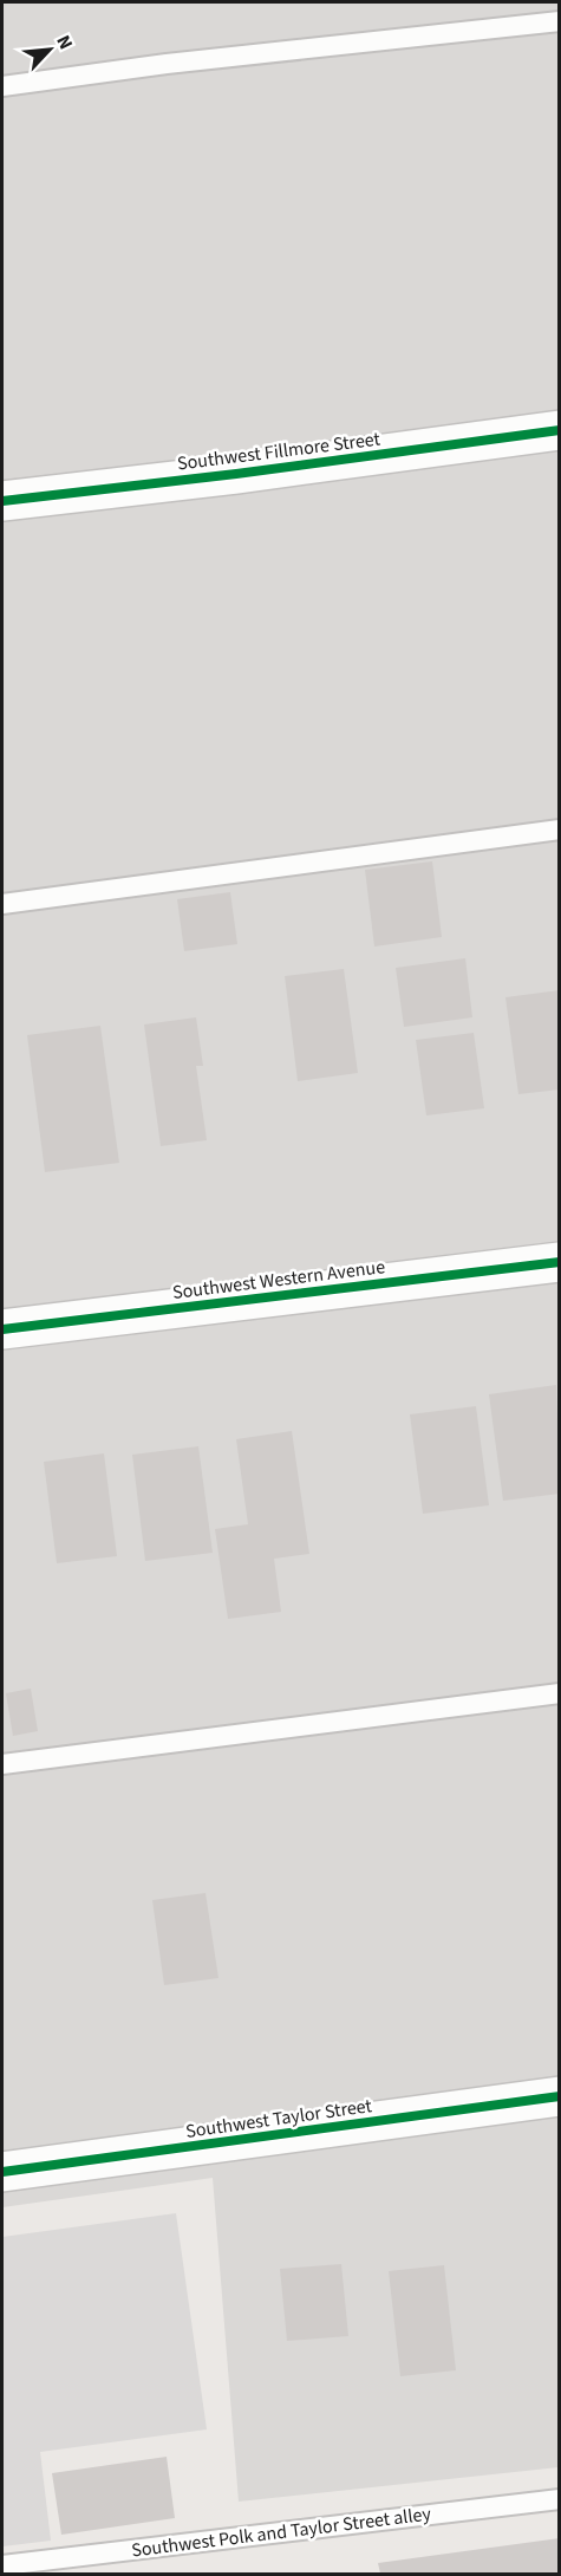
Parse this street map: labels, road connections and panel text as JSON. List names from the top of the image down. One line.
{"streets":{"street":["Southwest Fillmore Street","Southwest Western Avenue","Southwest Taylor Street"],"lane":["Southwest Polk and Taylor Street alley"]},"north":"top right"}
